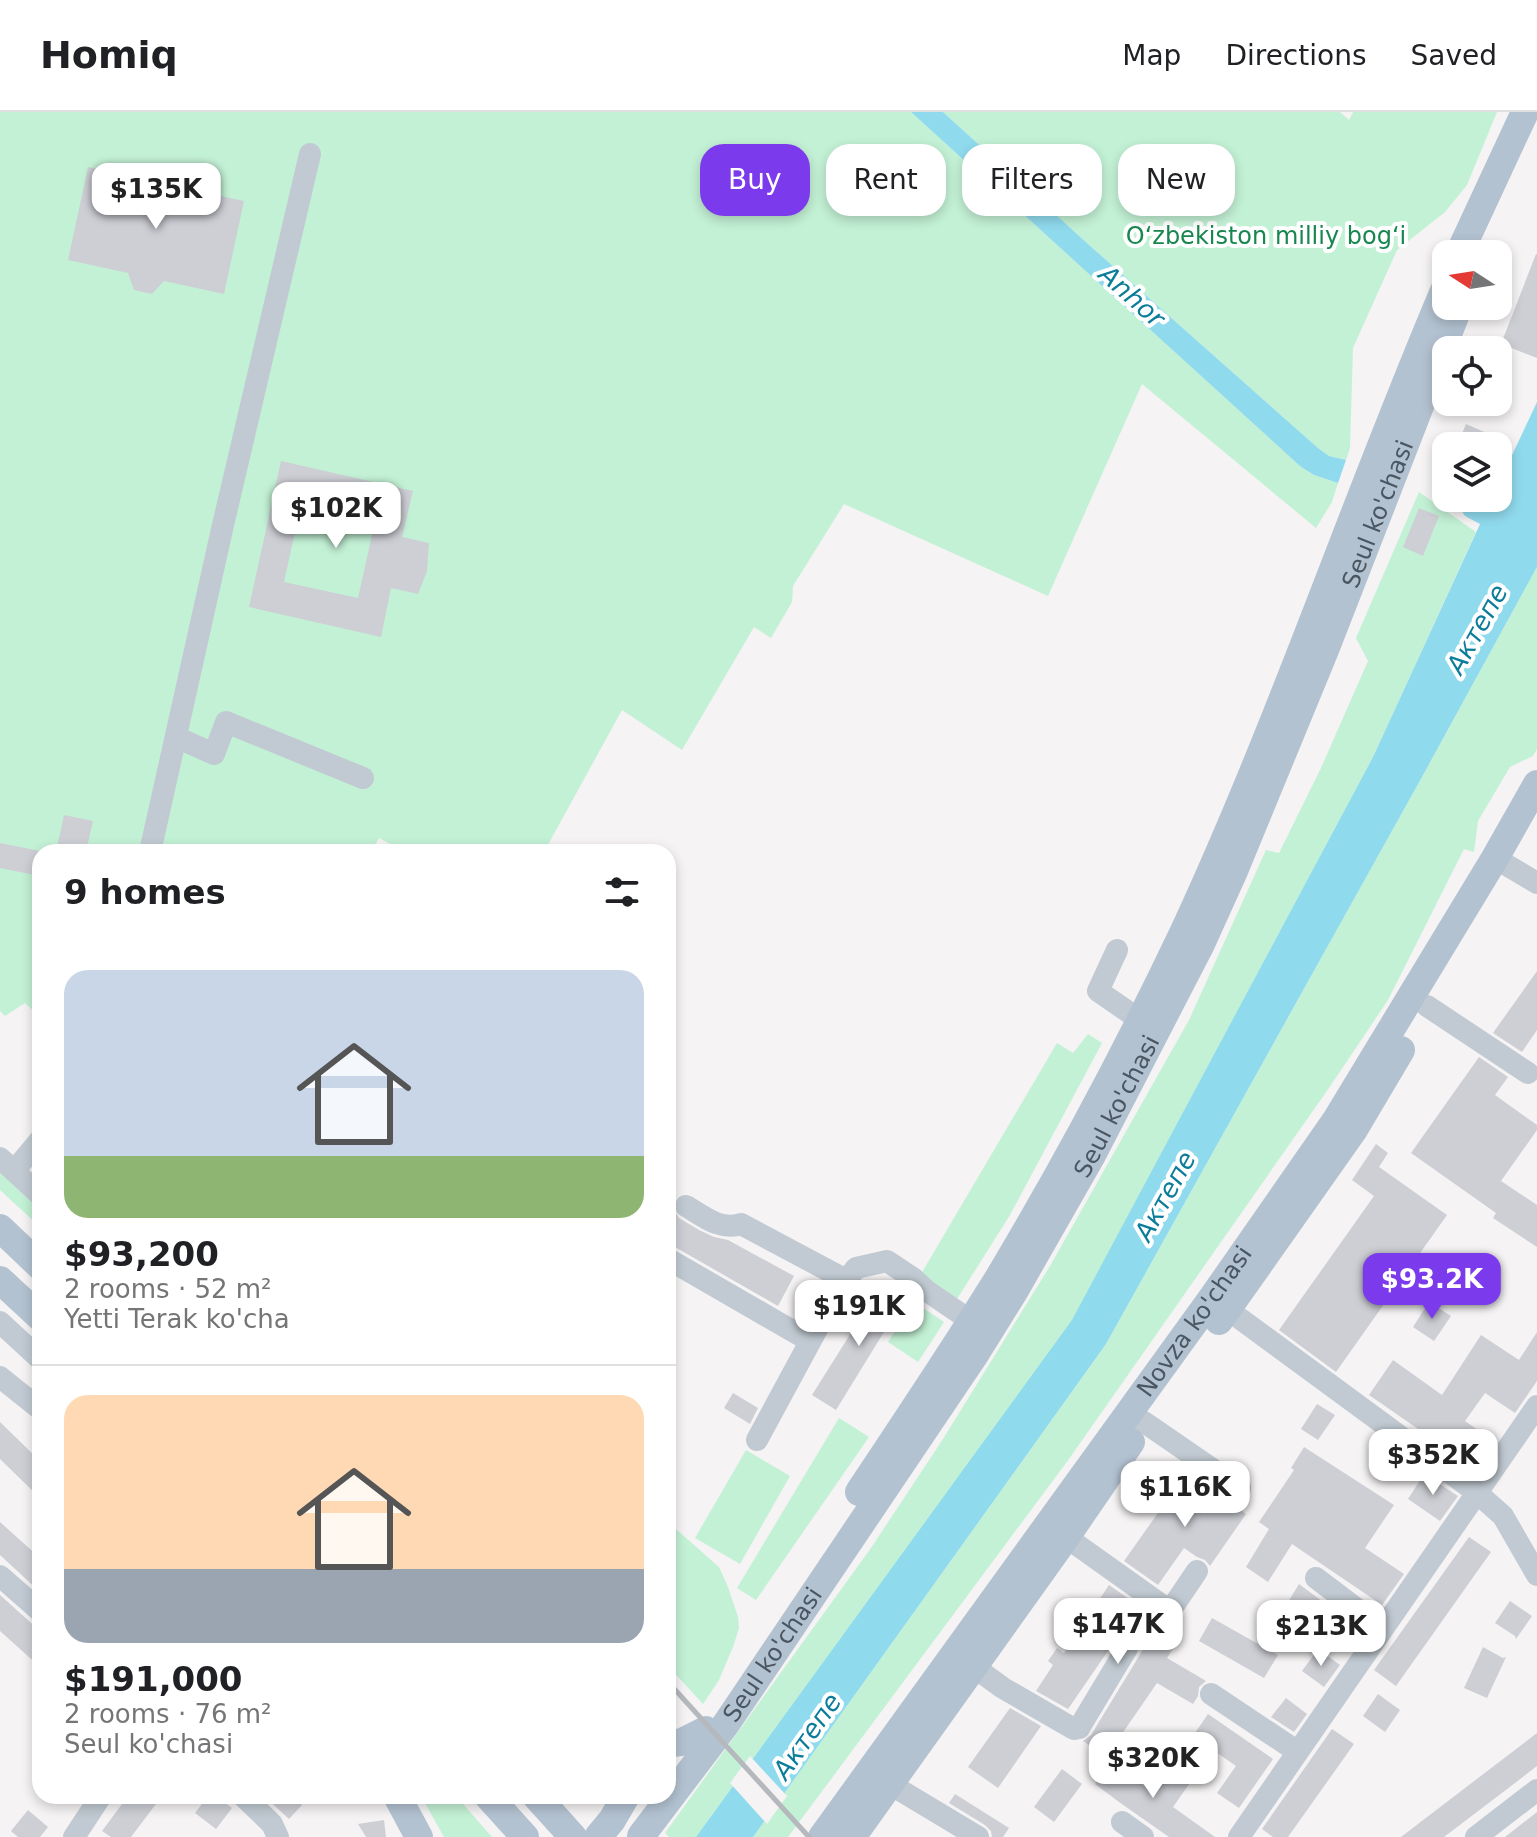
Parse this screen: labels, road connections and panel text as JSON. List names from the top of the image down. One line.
{"streets":{"main road":["Seul ko'chasi","Novza ko'chasi"]},"water":["Anhor","Актепе"],"parks":["Oʻzbekiston milliy bogʻi"],"north":"left","page":{"header":"Homiq","nav":["Map","Directions","Saved"],"chip":["Buy","Rent","Filters","New"],"price":["$135K","$102K","$93.2K","$191K","$352K","$116K","$147K","$213K","$320K"],"heading":"9 homes","list":[{"name":"$93,200","note":"2 rooms · 52 m² · Yetti Terak ko'cha"},{"name":"$191,000","note":"2 rooms · 76 m² · Seul ko'chasi"}]}}
